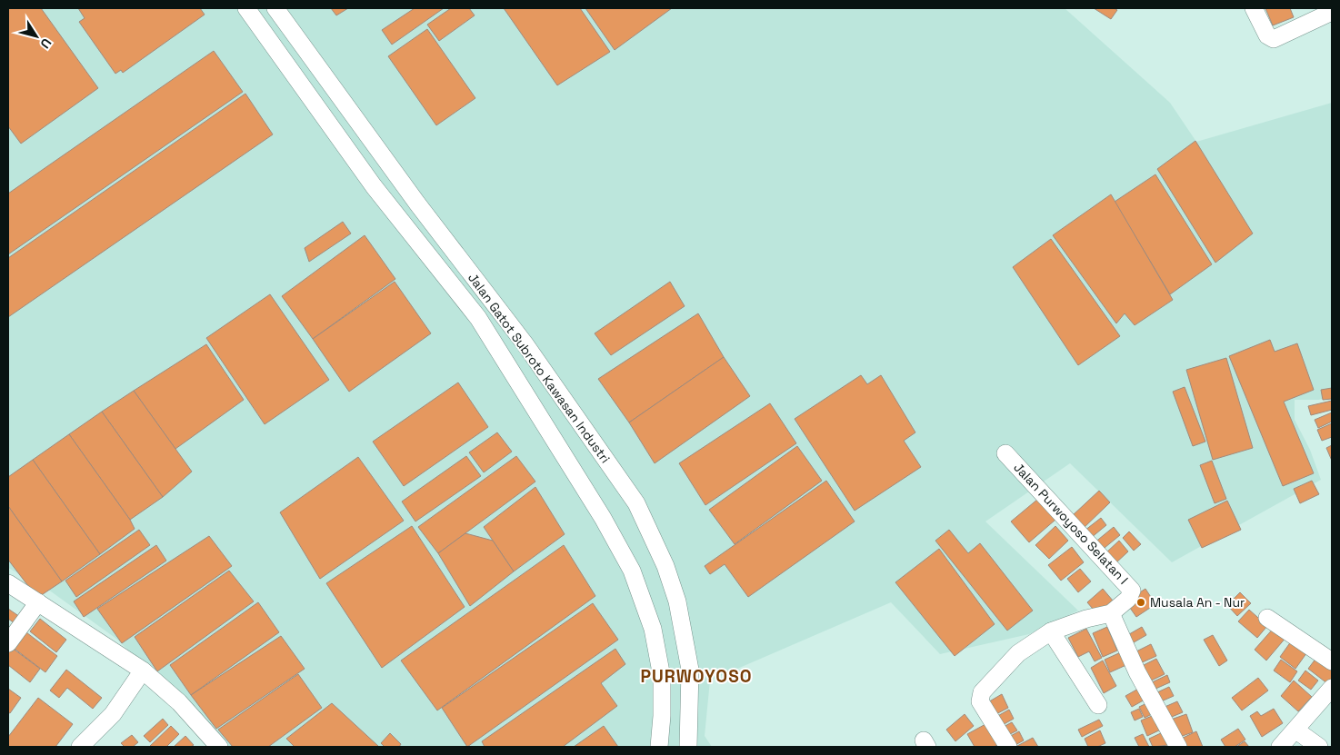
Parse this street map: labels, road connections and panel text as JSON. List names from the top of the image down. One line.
{"streets":{"street":["Jalan Gatot Subroto Kawasan Industri","Jalan Purwoyoso Selatan I"]},"districts":["PURWOYOSO"],"places":["Musala An - Nur"],"north":"bottom right"}
